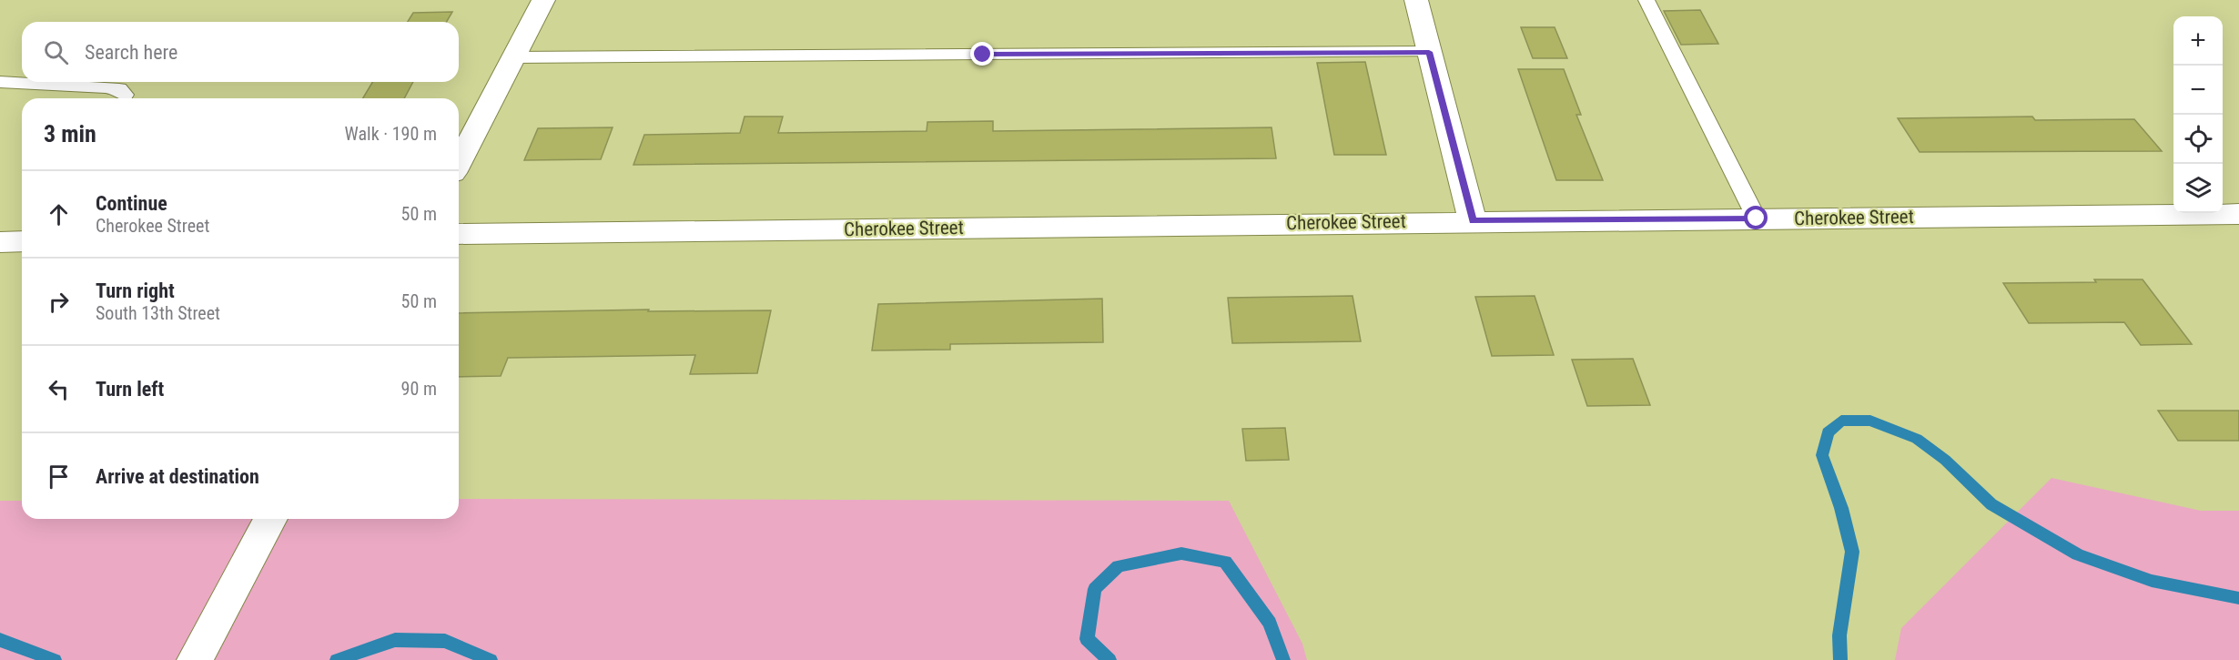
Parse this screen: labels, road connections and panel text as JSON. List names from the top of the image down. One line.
{"streets":{"street":["Cherokee Street"]},"page":{"map_buttons":["+","−"],"search":"Search here","heading":["3 min","Walk · 190 m"],"list":[["Continue","Cherokee Street","50 m"],["Turn right","South 13th Street","50 m"],["Turn left","90 m"],"Arrive at destination"]}}
